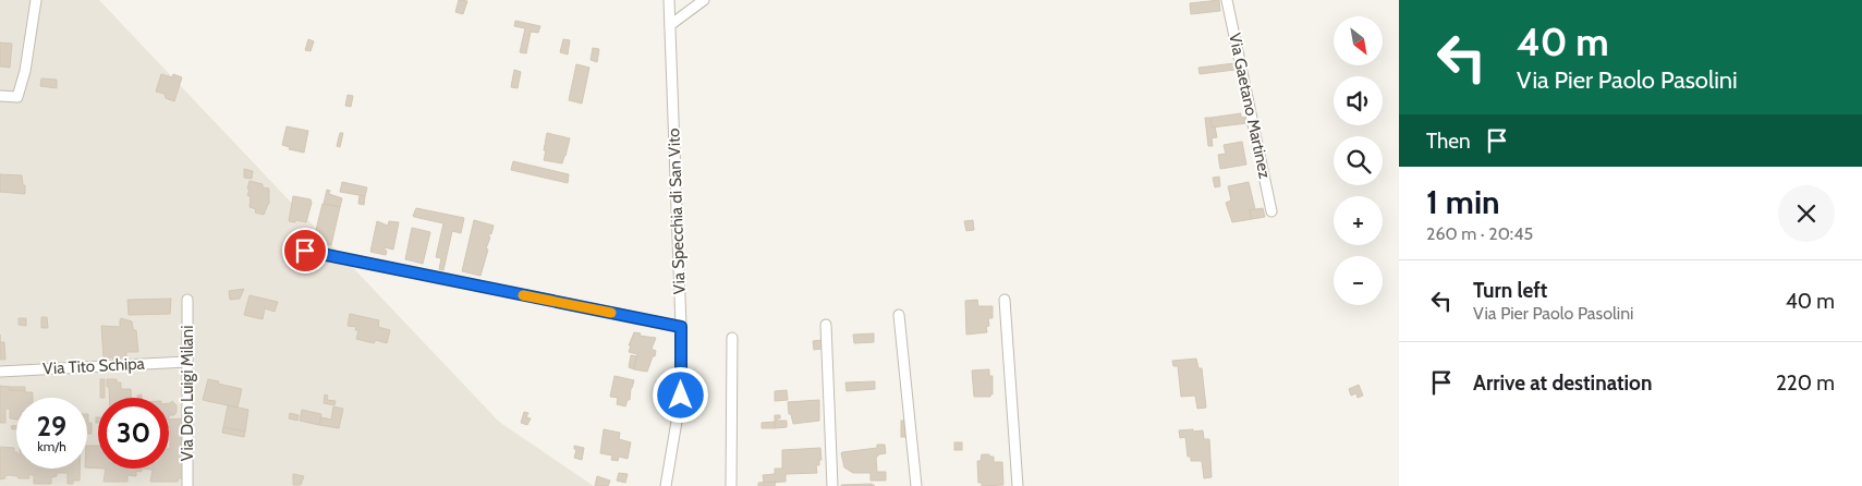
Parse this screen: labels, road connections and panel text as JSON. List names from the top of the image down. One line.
{"streets":{"street":["Via Gaetano Martinez","Via Specchia di San Vito","Via Tito Schipa","Via Don Luigi Milani"]},"crossings":[["Via Tito Schipa","Via Don Luigi Milani"]],"north":"bottom right","page":{"turn":["40 m","Via Pier Paolo Pasolini"],"map_buttons":["+","−"],"then":"Then","heading":["1 min","260 m · 20:45"],"list":[{"name":"Turn left","note":"Via Pier Paolo Pasolini","value":"40 m"},{"name":"Arrive at destination","value":"220 m"}],"speed":"29 km/h","limit":"30"}}
